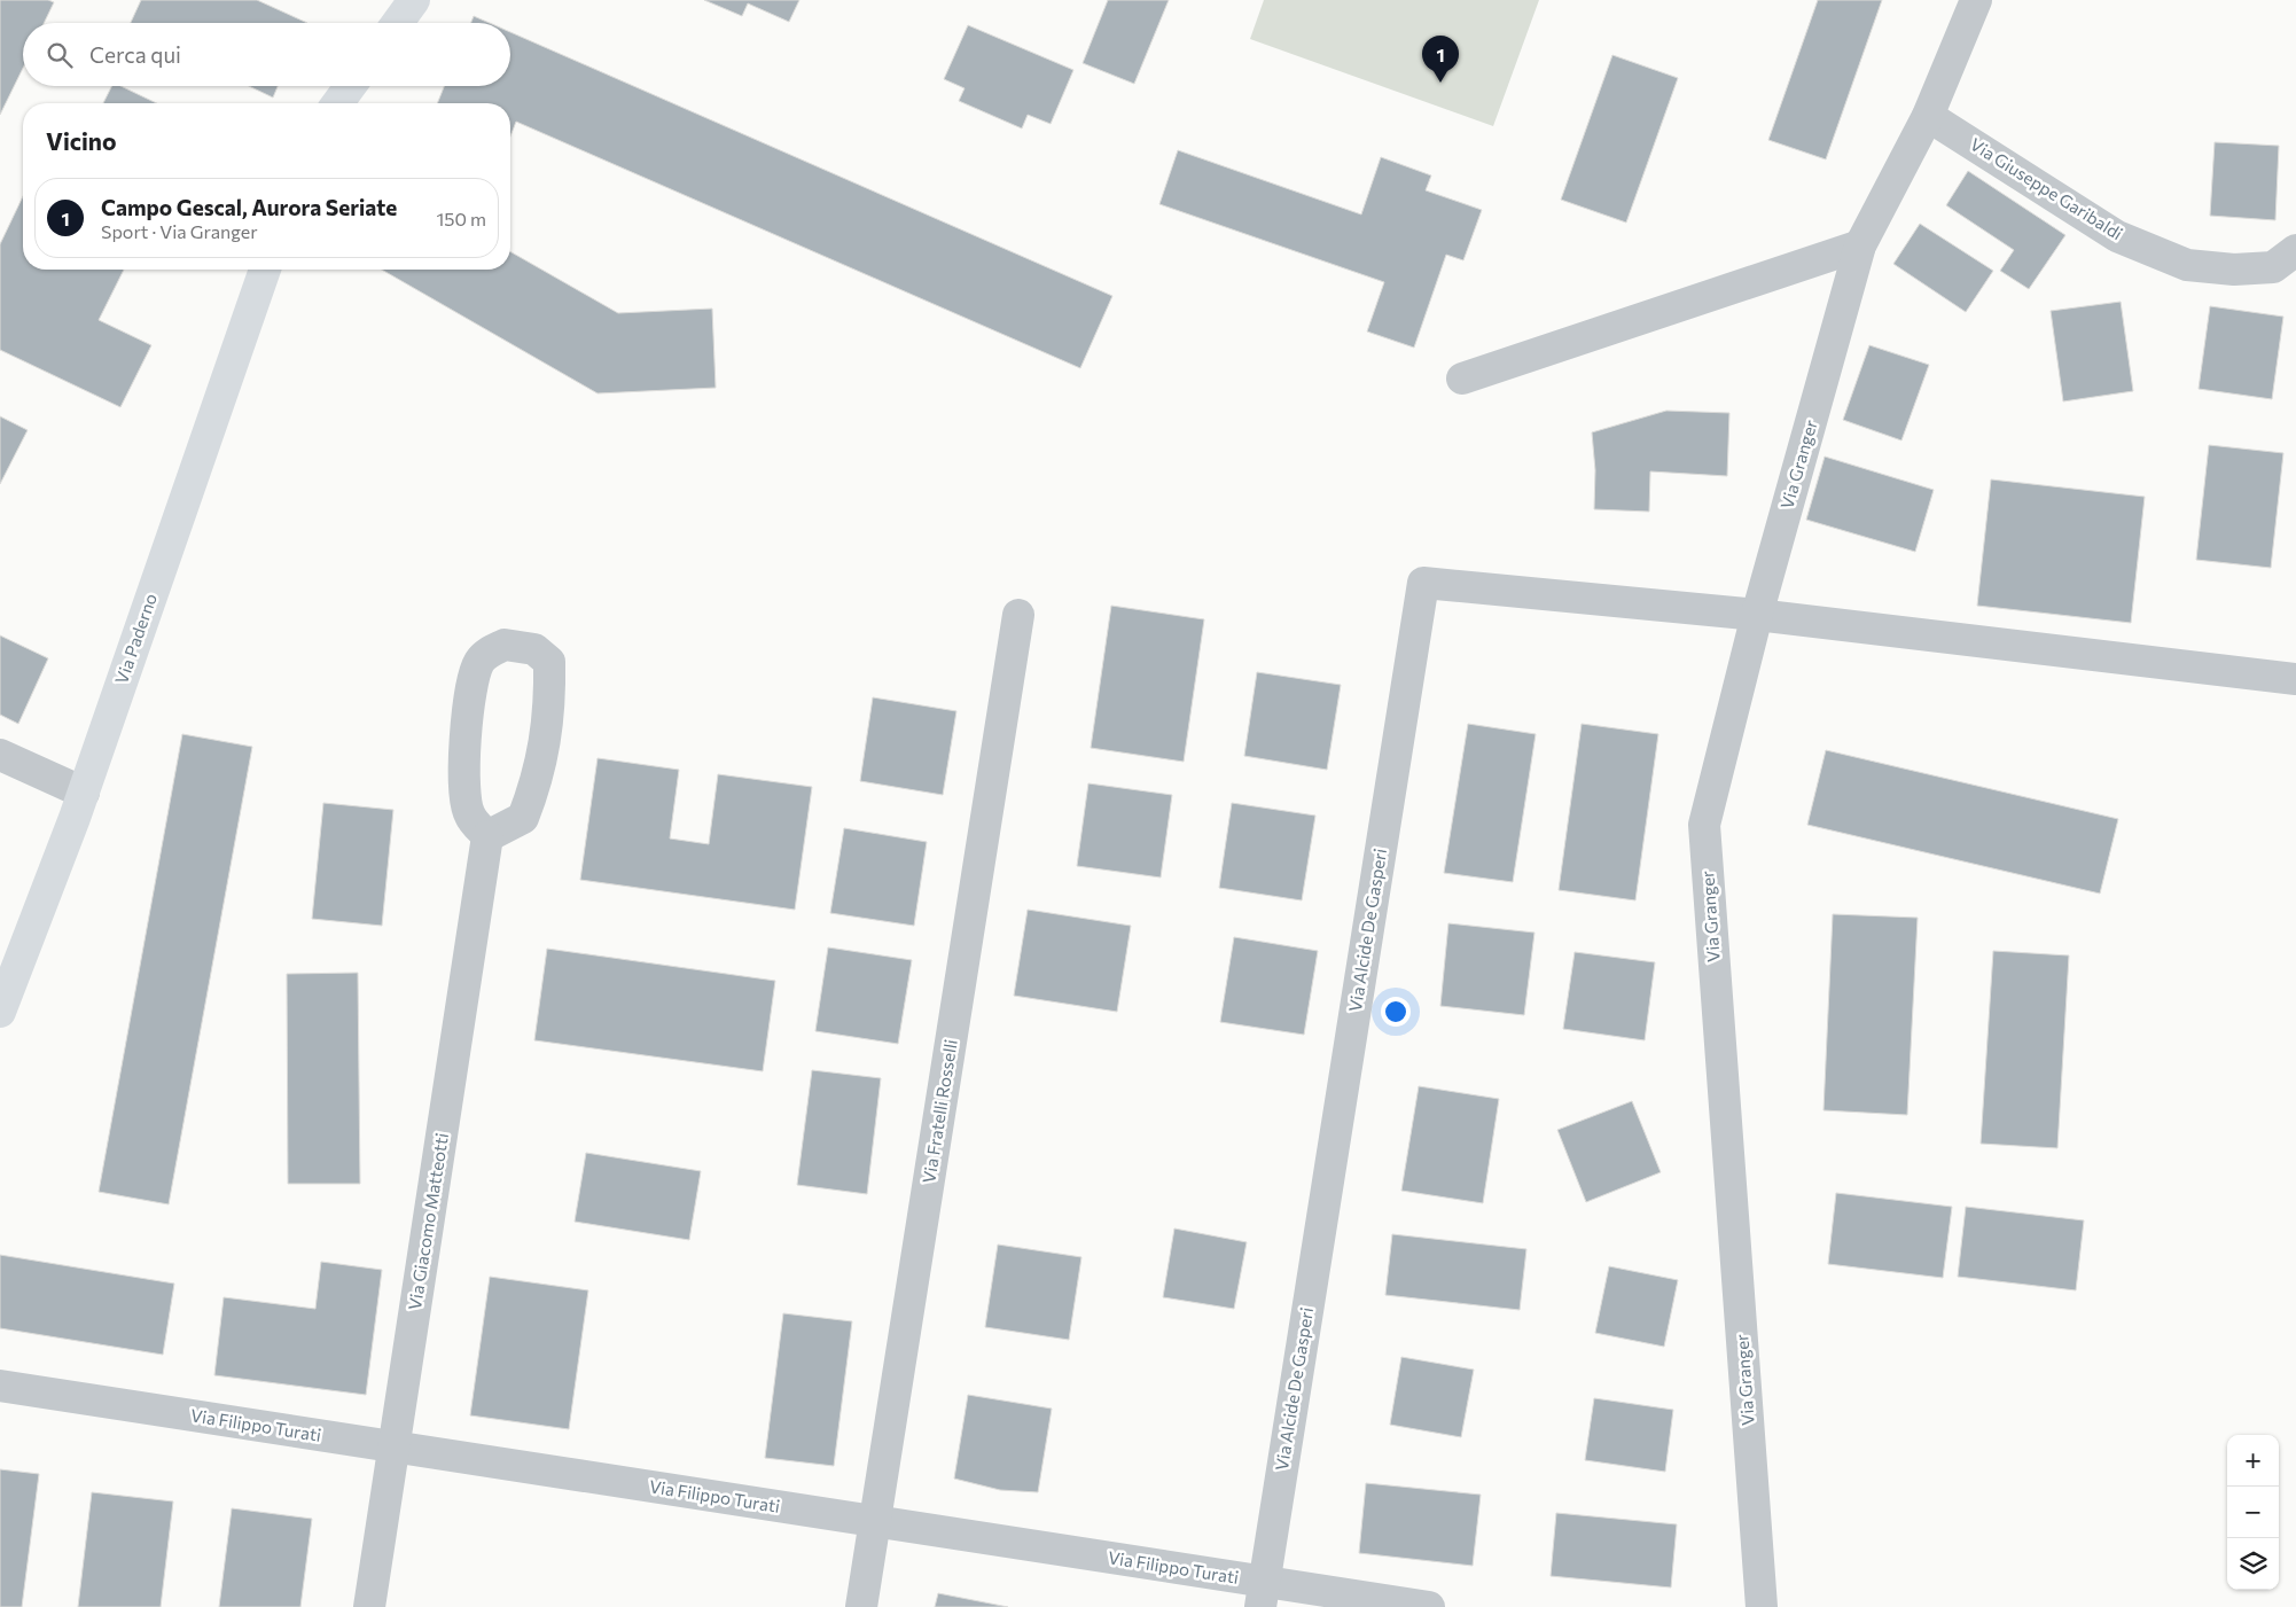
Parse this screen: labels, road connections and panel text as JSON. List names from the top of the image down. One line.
{"streets":{"street":["Via Giuseppe Garibaldi","Via Granger","Via Paderno","Via Alcide De Gasperi","Via Fratelli Rosselli","Via Giacomo Matteotti","Via Filippo Turati"]},"crossings":[["Via Giuseppe Garibaldi","Via Granger"],["Via Granger","Via Alcide De Gasperi"],["Via Alcide De Gasperi","Via Filippo Turati"],["Via Fratelli Rosselli","Via Filippo Turati"],["Via Giacomo Matteotti","Via Filippo Turati"]],"page":{"search":"Cerca qui","pins":"1","heading":"Vicino","list":[{"mark":"1","name":"Campo Gescal, Aurora Seriate","note":"Sport · Via Granger","value":"150 m"}],"map_buttons":["+","−"]}}
